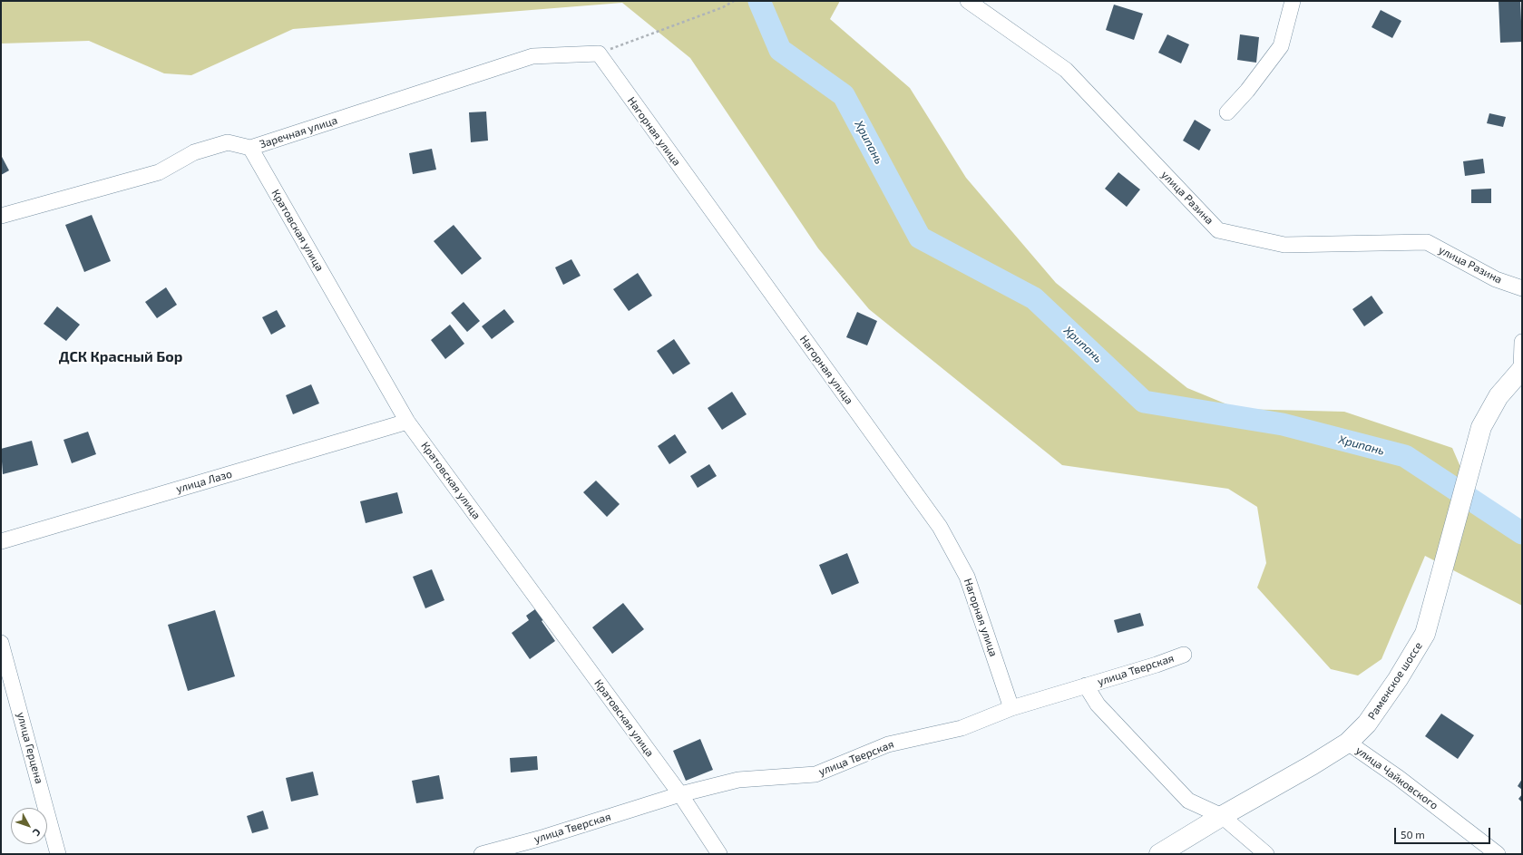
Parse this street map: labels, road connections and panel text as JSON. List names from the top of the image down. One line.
{"streets":{"main road":["Раменское шоссе"],"street":["Нагорная улица","Заречная улица","улица Разина","Кратовская улица","улица Лазо","улица Тверская","улица Герцена","улица Чайковского"]},"crossings":[["Нагорная улица","Заречная улица"],["Нагорная улица","улица Тверская"],["Заречная улица","Кратовская улица"],["Кратовская улица","улица Лазо"],["Кратовская улица","улица Тверская"],["Раменское шоссе","улица Чайковского"]],"districts":["ДСК Красный Бор"],"water":["Хрипань"],"scale_bar":"50 m","north":"bottom right"}
